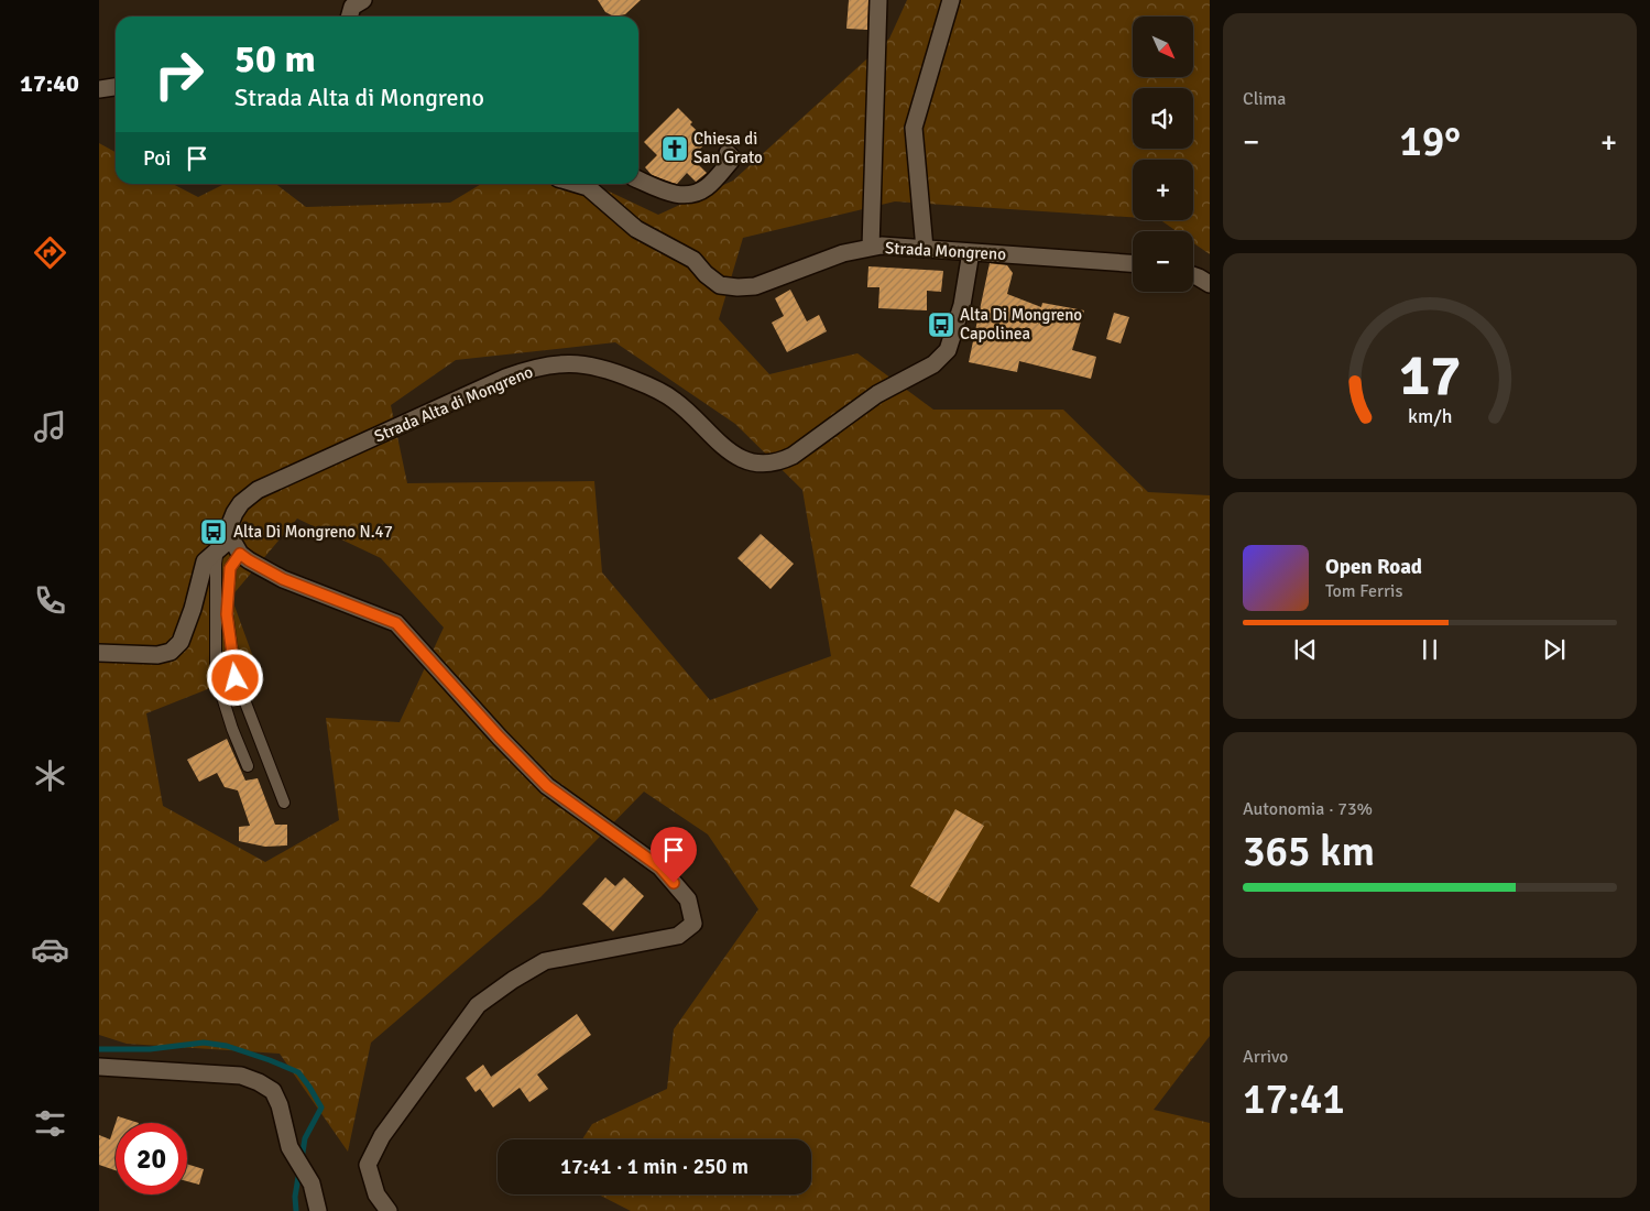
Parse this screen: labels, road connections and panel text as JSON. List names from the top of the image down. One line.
{"streets":{"street":["Strada Mongreno","Strada Alta di Mongreno"]},"crossings":[["Strada Mongreno","Strada Alta di Mongreno"]],"places":{"church":["Chiesa di San Grato"],"bus stop":["Alta Di Mongreno Capolinea","Alta Di Mongreno N.47"]},"north":"bottom right","page":{"tabs":"17:40","tile":["Clima",["Autonomia · 73%","365 km"],["Arrivo","17:41"]],"map_buttons":["+","−"],"turn":["50 m","Strada Alta di Mongreno"],"heat":["−","19°","+"],"then":"Poi","song":["Open Road","Tom Ferris"],"limit":"20","trip":"17:41 · 1 min · 250 m","gauge":["17","km/h"]}}
